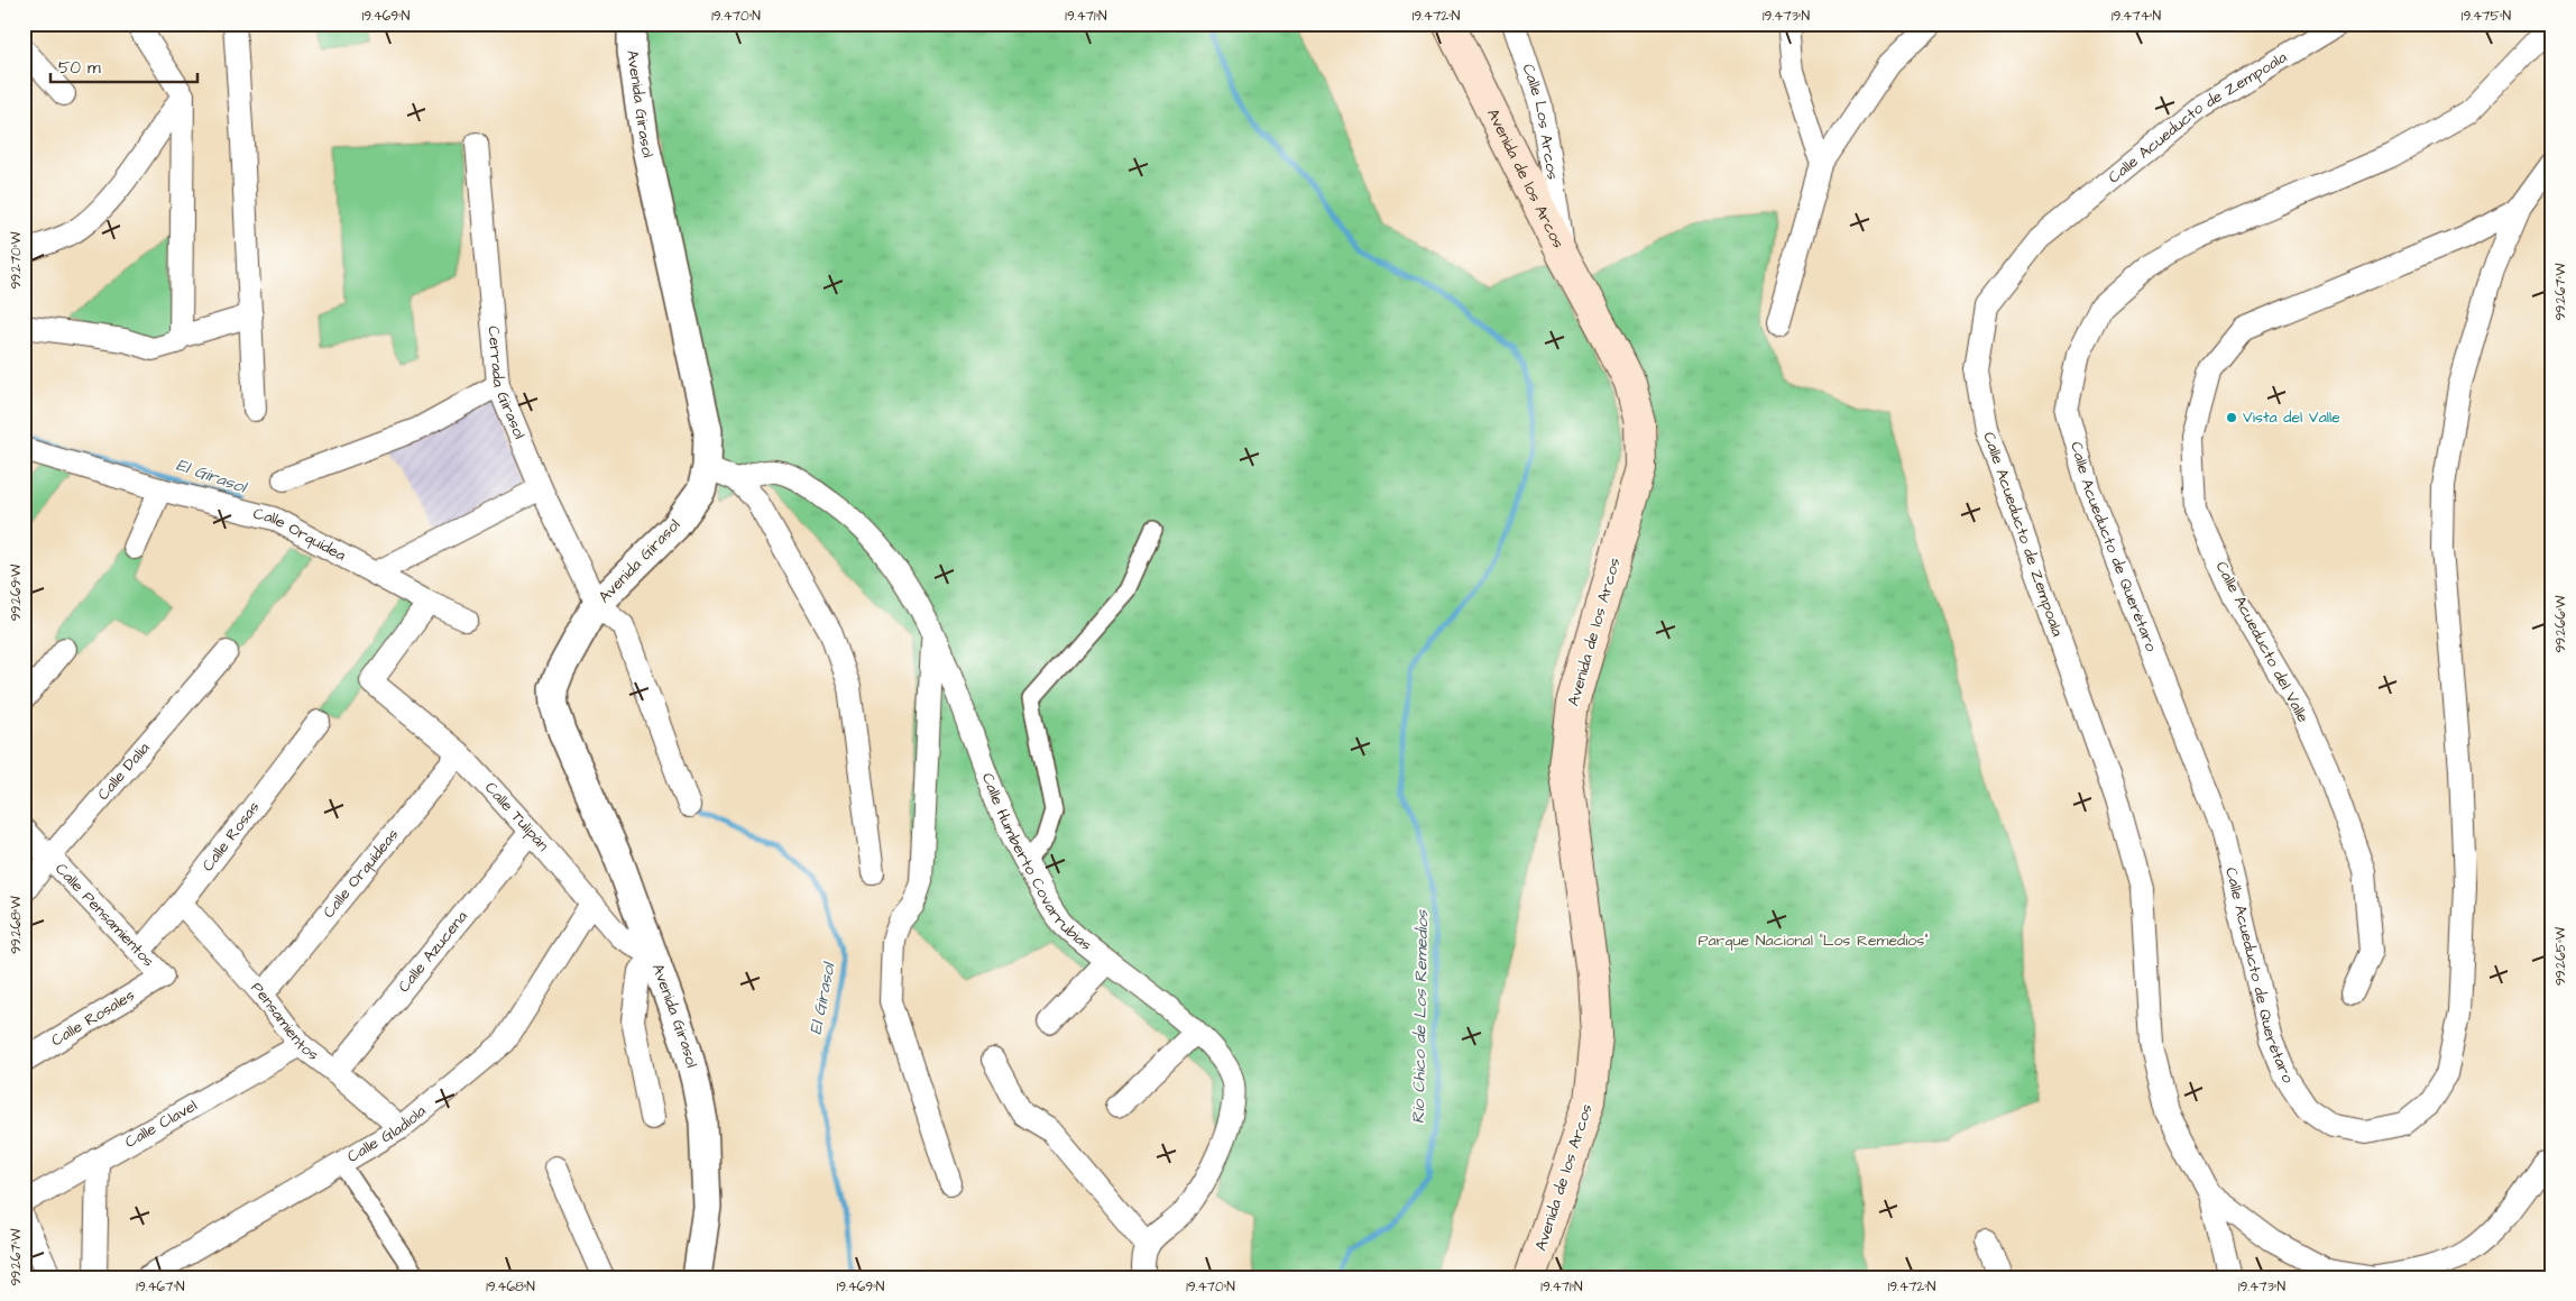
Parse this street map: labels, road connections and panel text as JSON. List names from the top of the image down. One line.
{"streets":{"main road":["Avenida de los Arcos"],"street":["Avenida Girasol","Calle Acueducto de Zempoala","Calle Los Arcos","Cerrada Girasol","Calle Orquídea","Calle Acueducto de Querétaro","Calle Acueducto del Valle","Calle Dalia","Calle Tulipán","Calle Rosas","Calle Humberto Covarrubias","Calle Orquídeas","Calle Pensamientos","Calle Azucena","Calle Rosales","Pensamientos","Calle Clavel","Calle Gladiola"]},"crossings":[["Avenida Girasol","Cerrada Girasol"],["Avenida Girasol","Calle Tulipán"],["Calle Los Arcos","Avenida de los Arcos"],["Calle Orquídea","Calle Tulipán"],["Calle Acueducto de Querétaro","Calle Acueducto del Valle"],["Calle Dalia","Calle Pensamientos"],["Calle Tulipán","Calle Orquídeas"],["Calle Tulipán","Calle Azucena"],["Calle Tulipán","Calle Gladiola"],["Calle Rosas","Calle Pensamientos"],["Calle Rosas","Pensamientos"],["Calle Orquídeas","Pensamientos"],["Calle Pensamientos","Calle Rosales"],["Calle Azucena","Pensamientos"],["Pensamientos","Calle Clavel"],["Pensamientos","Calle Gladiola"]],"water":["El Girasol","Río Chico de Los Remedios"],"parks":["Parque Nacional \"Los Remedios\""],"places":["Vista del Valle"],"scale_bar":"50 m","coordinates":["19.469°N","19.470°N","19.471°N","19.472°N","19.473°N","19.474°N","19.475°N","99.270°W","99.267°W","99.269°W","99.266°W","99.268°W","99.265°W","19.467°N","19.468°N"]}
